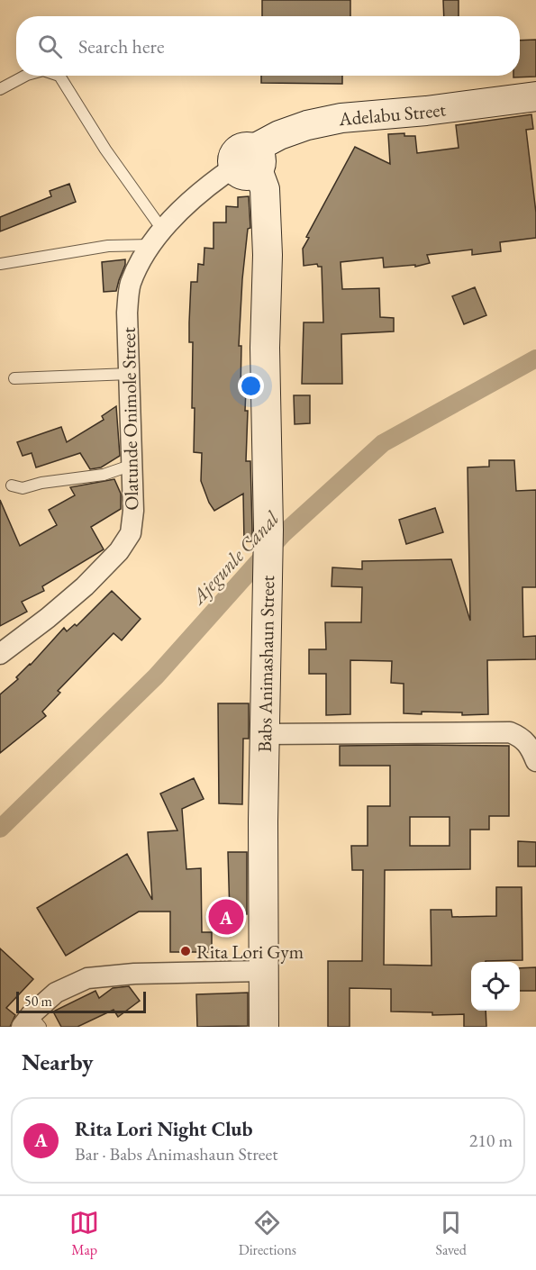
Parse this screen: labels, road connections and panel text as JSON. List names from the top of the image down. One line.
{"streets":{"main road":["Adelabu Street","Babs Animashaun Street"],"street":["Olatunde Onimole Street"]},"crossings":[["Adelabu Street","Olatunde Onimole Street"],["Adelabu Street","Babs Animashaun Street"],["Olatunde Onimole Street","Babs Animashaun Street"]],"water":["Ajegunle Canal"],"places":["Rita Lori Gym"],"scale_bar":"50 m","page":{"search":"Search here","pins":"A","scale":"50 m","heading":"Nearby","list":[{"mark":"A","name":"Rita Lori Night Club","note":"Bar · Babs Animashaun Street","value":"210 m"}],"nav":["Map","Directions","Saved"]}}
